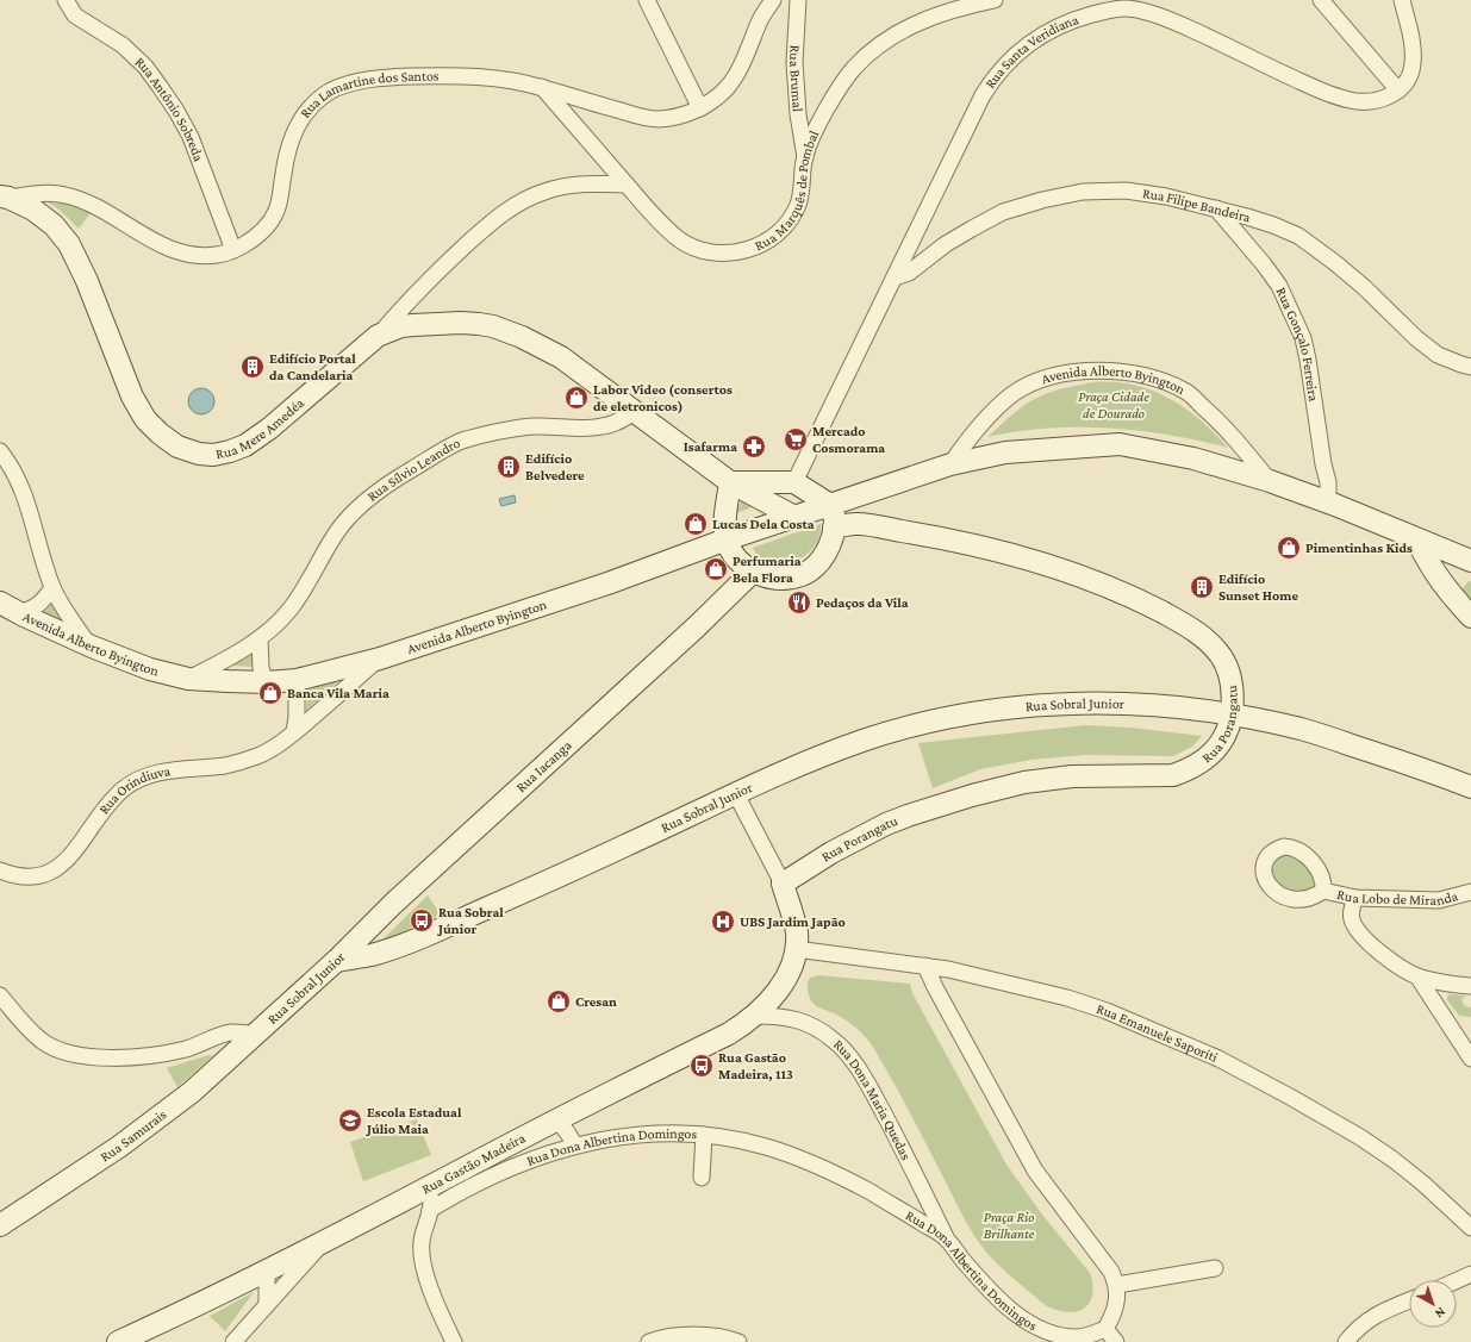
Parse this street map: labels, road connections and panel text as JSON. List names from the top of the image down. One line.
{"streets":{"street":["Rua Santa Veridiana","Rua Brumal","Rua Lamartine dos Santos","Rua Antônio Sobreda","Rua Marquês de Pombal","Rua Filipe Bandeira","Rua Gonçalo Ferreira","Avenida Alberto Byington","Rua Mere Amedéa","Rua Sílvio Leandro","Rua Sobral Junior","Rua Porangatu","Rua Iacanga","Rua Orindiuva","Rua Lobo de Miranda","Rua Emanuele Saporiti","Rua Dona Maria Quedas","Rua Samurais","Rua Dona Albertina Domingos","Rua Gastão Madeira"]},"crossings":[["Rua Santa Veridiana","Rua Filipe Bandeira"],["Rua Brumal","Rua Marquês de Pombal"],["Rua Lamartine dos Santos","Rua Antônio Sobreda"],["Rua Lamartine dos Santos","Rua Marquês de Pombal"],["Rua Lamartine dos Santos","Rua Mere Amedéa"],["Rua Filipe Bandeira","Rua Gonçalo Ferreira"],["Rua Gonçalo Ferreira","Avenida Alberto Byington"],["Avenida Alberto Byington","Rua Mere Amedéa"],["Avenida Alberto Byington","Rua Sílvio Leandro"],["Avenida Alberto Byington","Rua Orindiuva"],["Rua Mere Amedéa","Rua Sílvio Leandro"],["Rua Sobral Junior","Rua Porangatu"],["Rua Sobral Junior","Rua Iacanga"],["Rua Sobral Junior","Rua Samurais"],["Rua Porangatu","Rua Gastão Madeira"],["Rua Emanuele Saporiti","Rua Gastão Madeira"],["Rua Dona Maria Quedas","Rua Dona Albertina Domingos"],["Rua Dona Maria Quedas","Rua Gastão Madeira"]],"parks":["Praça Cidade de Dourado","Praça Rio Brilhante"],"places":{"building":["Edifício Portal da Candelaria","Edifício Belvedere","Edifício Sunset Home"],"shop":["Labor Video (consertos de eletronicos)","Lucas Dela Costa","Pimentinhas Kids","Perfumaria Bela Flora","Banca Vila Maria","Cresan"],"supermarket":["Mercado Cosmorama"],"pharmacy":["Isafarma"],"restaurant":["Pedaços da Vila"],"bus stop":["Rua Sobral Júnior","Rua Gastão Madeira, 113"],"hospital":["UBS Jardim Japão"],"school or university":["Escola Estadual Júlio Maia"]},"north":"bottom right"}
